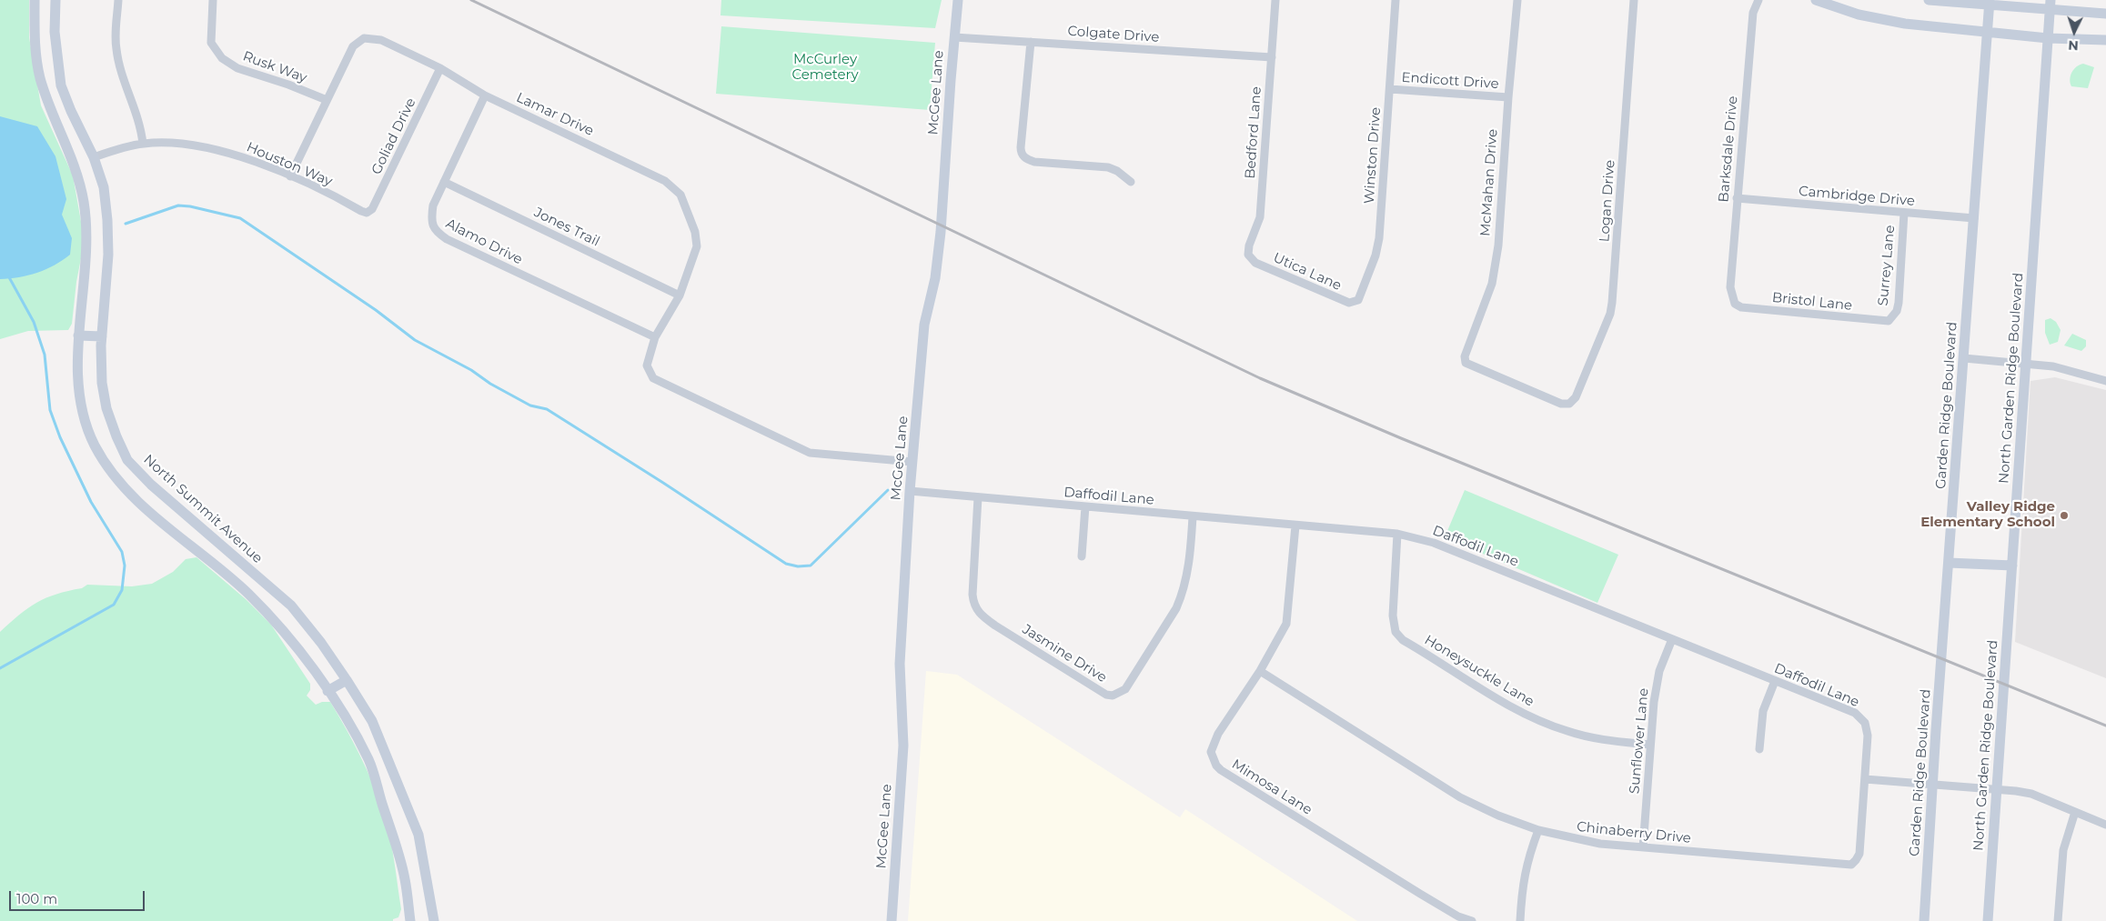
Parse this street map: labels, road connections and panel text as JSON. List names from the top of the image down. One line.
{"streets":{"main road":["McGee Lane","North Garden Ridge Boulevard","Garden Ridge Boulevard","North Summit Avenue"],"street":["Colgate Drive","Rusk Way","Endicott Drive","Lamar Drive","Bedford Lane","Goliad Drive","Barksdale Drive","Winston Drive","Houston Way","McMahan Drive","Cambridge Drive","Logan Drive","Jones Trail","Alamo Drive","Surrey Lane","Utica Lane","Bristol Lane","Daffodil Lane","Jasmine Drive","Honeysuckle Lane","Sunflower Lane","Mimosa Lane","Chinaberry Drive"]},"crossings":[["Colgate Drive","McGee Lane"],["Colgate Drive","Bedford Lane"],["Rusk Way","Lamar Drive"],["Endicott Drive","Winston Drive"],["Endicott Drive","McMahan Drive"],["McGee Lane","Lamar Drive"],["McGee Lane","Daffodil Lane"],["Lamar Drive","Goliad Drive"],["Lamar Drive","Houston Way"],["Lamar Drive","Jones Trail"],["Lamar Drive","Alamo Drive"],["Bedford Lane","Utica Lane"],["Goliad Drive","Houston Way"],["Barksdale Drive","Cambridge Drive"],["Barksdale Drive","Bristol Lane"],["Winston Drive","Utica Lane"],["Houston Way","North Summit Avenue"],["McMahan Drive","Logan Drive"],["Cambridge Drive","Surrey Lane"],["Cambridge Drive","Garden Ridge Boulevard"],["Jones Trail","Alamo Drive"],["Surrey Lane","Bristol Lane"],["Daffodil Lane","Jasmine Drive"],["Daffodil Lane","Honeysuckle Lane"],["Daffodil Lane","Sunflower Lane"],["Daffodil Lane","Mimosa Lane"],["Daffodil Lane","Chinaberry Drive"],["Honeysuckle Lane","Sunflower Lane"],["Sunflower Lane","Chinaberry Drive"],["Mimosa Lane","Chinaberry Drive"]],"parks":["McCurley Cemetery"],"places":["Valley Ridge Elementary School"],"scale_bar":"100 m","north":"bottom"}
